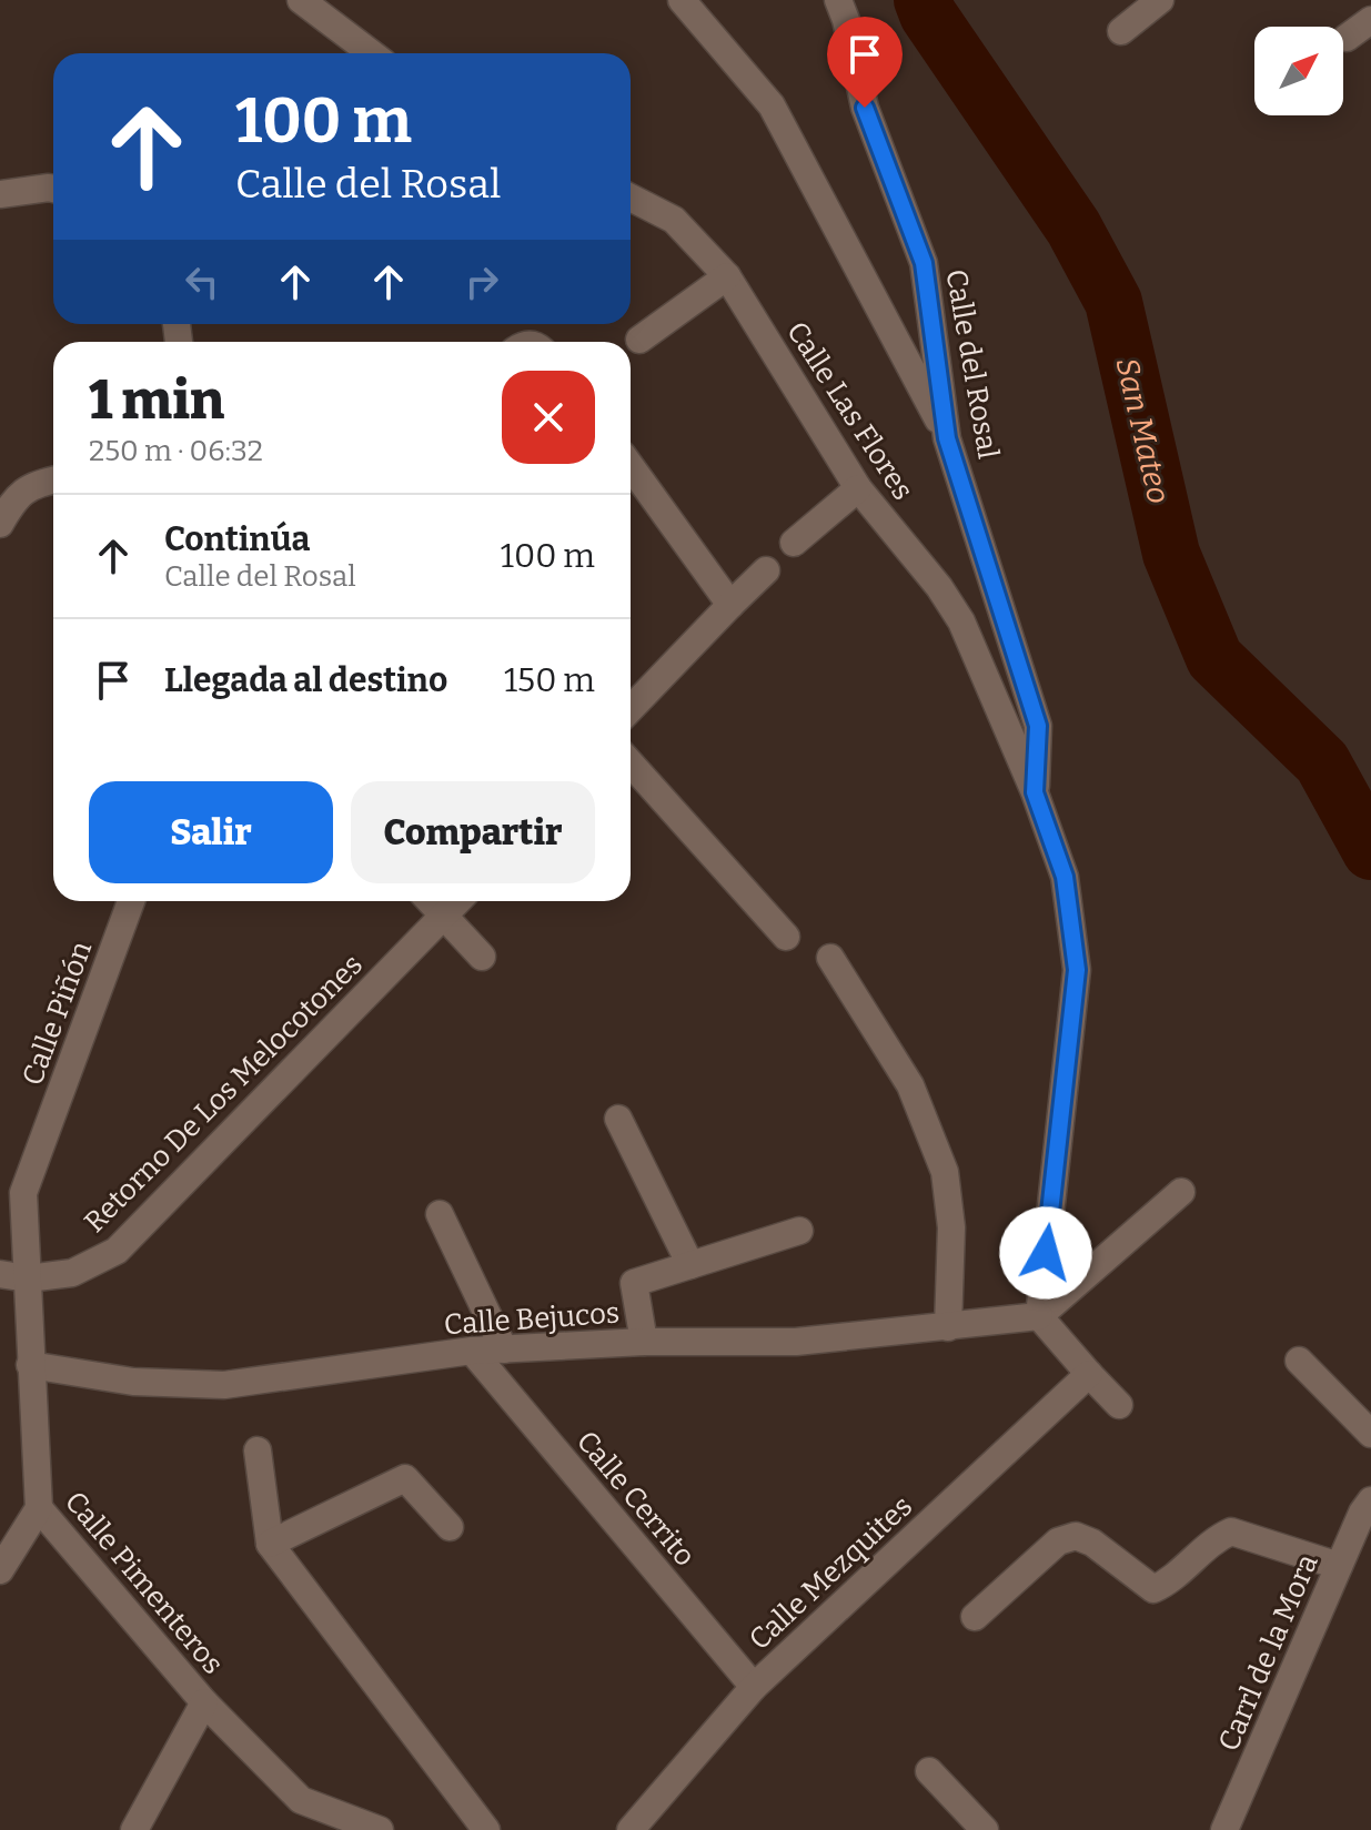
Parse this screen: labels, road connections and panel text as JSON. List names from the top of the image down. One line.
{"streets":{"street":["Calle del Rosal","Calle Las Flores","Calle Piñón","Retorno De Los Melocotones","Calle Bejucos","Calle Cerrito","Calle Mezquites","Calle Pimenteros","Carrl de la Mora"]},"crossings":[["Calle del Rosal","Calle Las Flores"],["Calle Las Flores","Calle Bejucos"],["Calle Piñón","Retorno De Los Melocotones"],["Calle Piñón","Calle Bejucos"],["Calle Piñón","Calle Pimenteros"],["Calle Bejucos","Calle Cerrito"],["Calle Bejucos","Calle Pimenteros"],["Calle Cerrito","Calle Mezquites"]],"water":["San Mateo"],"north":"top right","page":{"turn":["100 m","Calle del Rosal"],"heading":["1 min","250 m · 06:32"],"list":[{"name":"Continúa","note":"Calle del Rosal","value":"100 m"},{"name":"Llegada al destino","value":"150 m"}],"buttons":["Salir","Compartir"]}}
